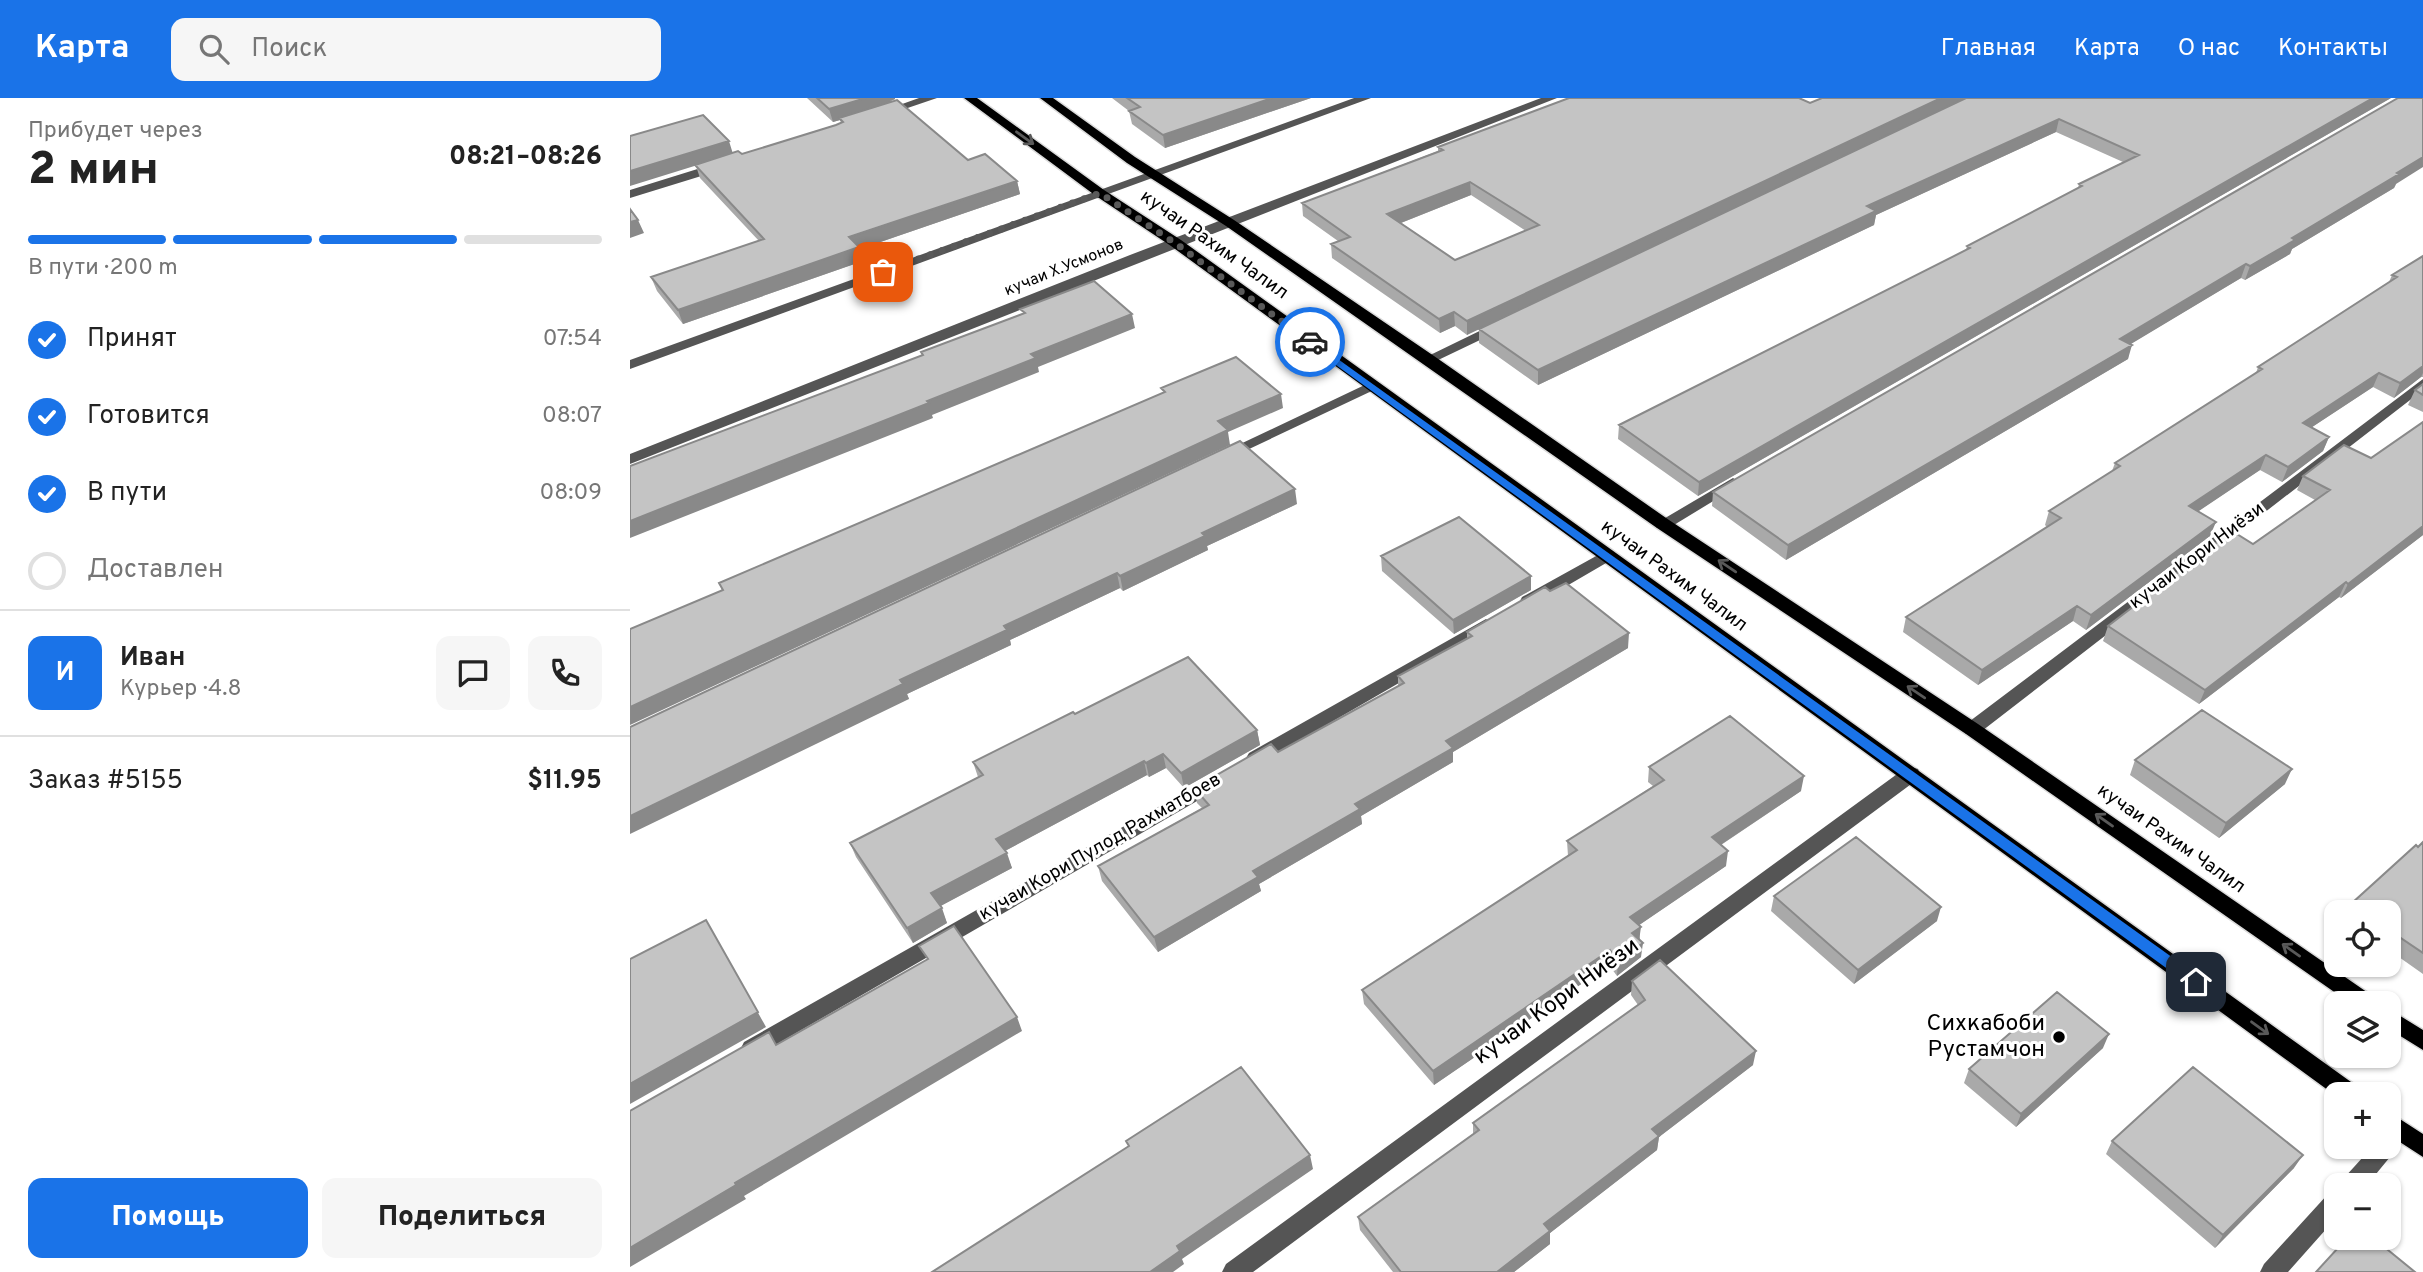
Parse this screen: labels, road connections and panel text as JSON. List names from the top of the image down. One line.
{"streets":{"main road":["кучаи Рахим Чалил"],"street":["кучаи Х.Усмонов","кучаи Кори Ниёзи","кучаи Кори Пулод Рахматбоев"]},"crossings":[["кучаи Рахим Чалил","кучаи Х.Усмонов"],["кучаи Рахим Чалил","кучаи Кори Ниёзи"],["кучаи Рахим Чалил","кучаи Кори Пулод Рахматбоев"]],"places":["Сихкабоби Рустамчон"],"page":{"header":"Карта","search":"Поиск","nav":["Главная","Карта","О нас","Контакты"],"heading":["2 мин","Прибудет через","08:21–08:26"],"panel":["Иван","Курьер · 4.8","Заказ #5155","$11.95"],"bar":"В пути · 200 m","list":[["Принят","07:54"],["Готовится","08:07"],["В пути","08:09"],"Доставлен"],"round":"И","map_buttons":["+","−"],"buttons":["Помощь","Поделиться"]}}
